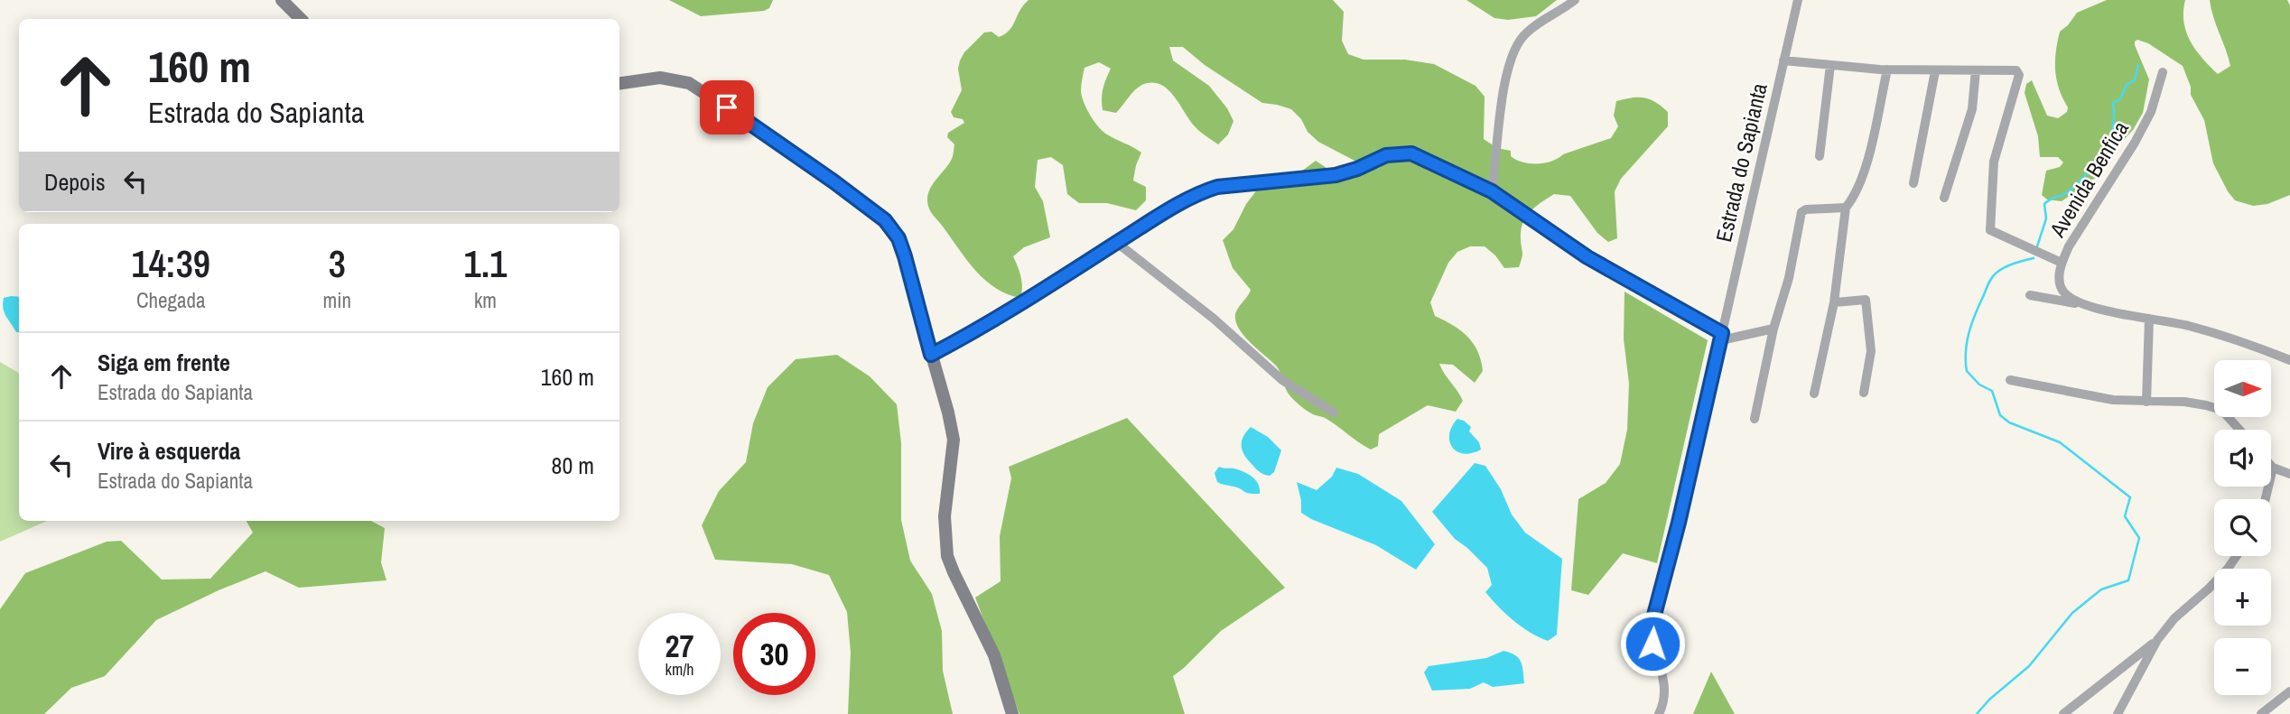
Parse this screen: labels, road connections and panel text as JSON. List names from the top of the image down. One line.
{"streets":{"street":["Estrada do Sapianta","Avenida Benfica"]},"north":"right","page":{"turn":["160 m","Estrada do Sapianta"],"then":"Depois","eta":["14:39","Chegada","3","min","1.1","km"],"list":[{"name":"Siga em frente","note":"Estrada do Sapianta","value":"160 m"},{"name":"Vire à esquerda","note":"Estrada do Sapianta","value":"80 m"}],"map_buttons":["+","−"],"speed":"27 km/h","limit":"30"}}
